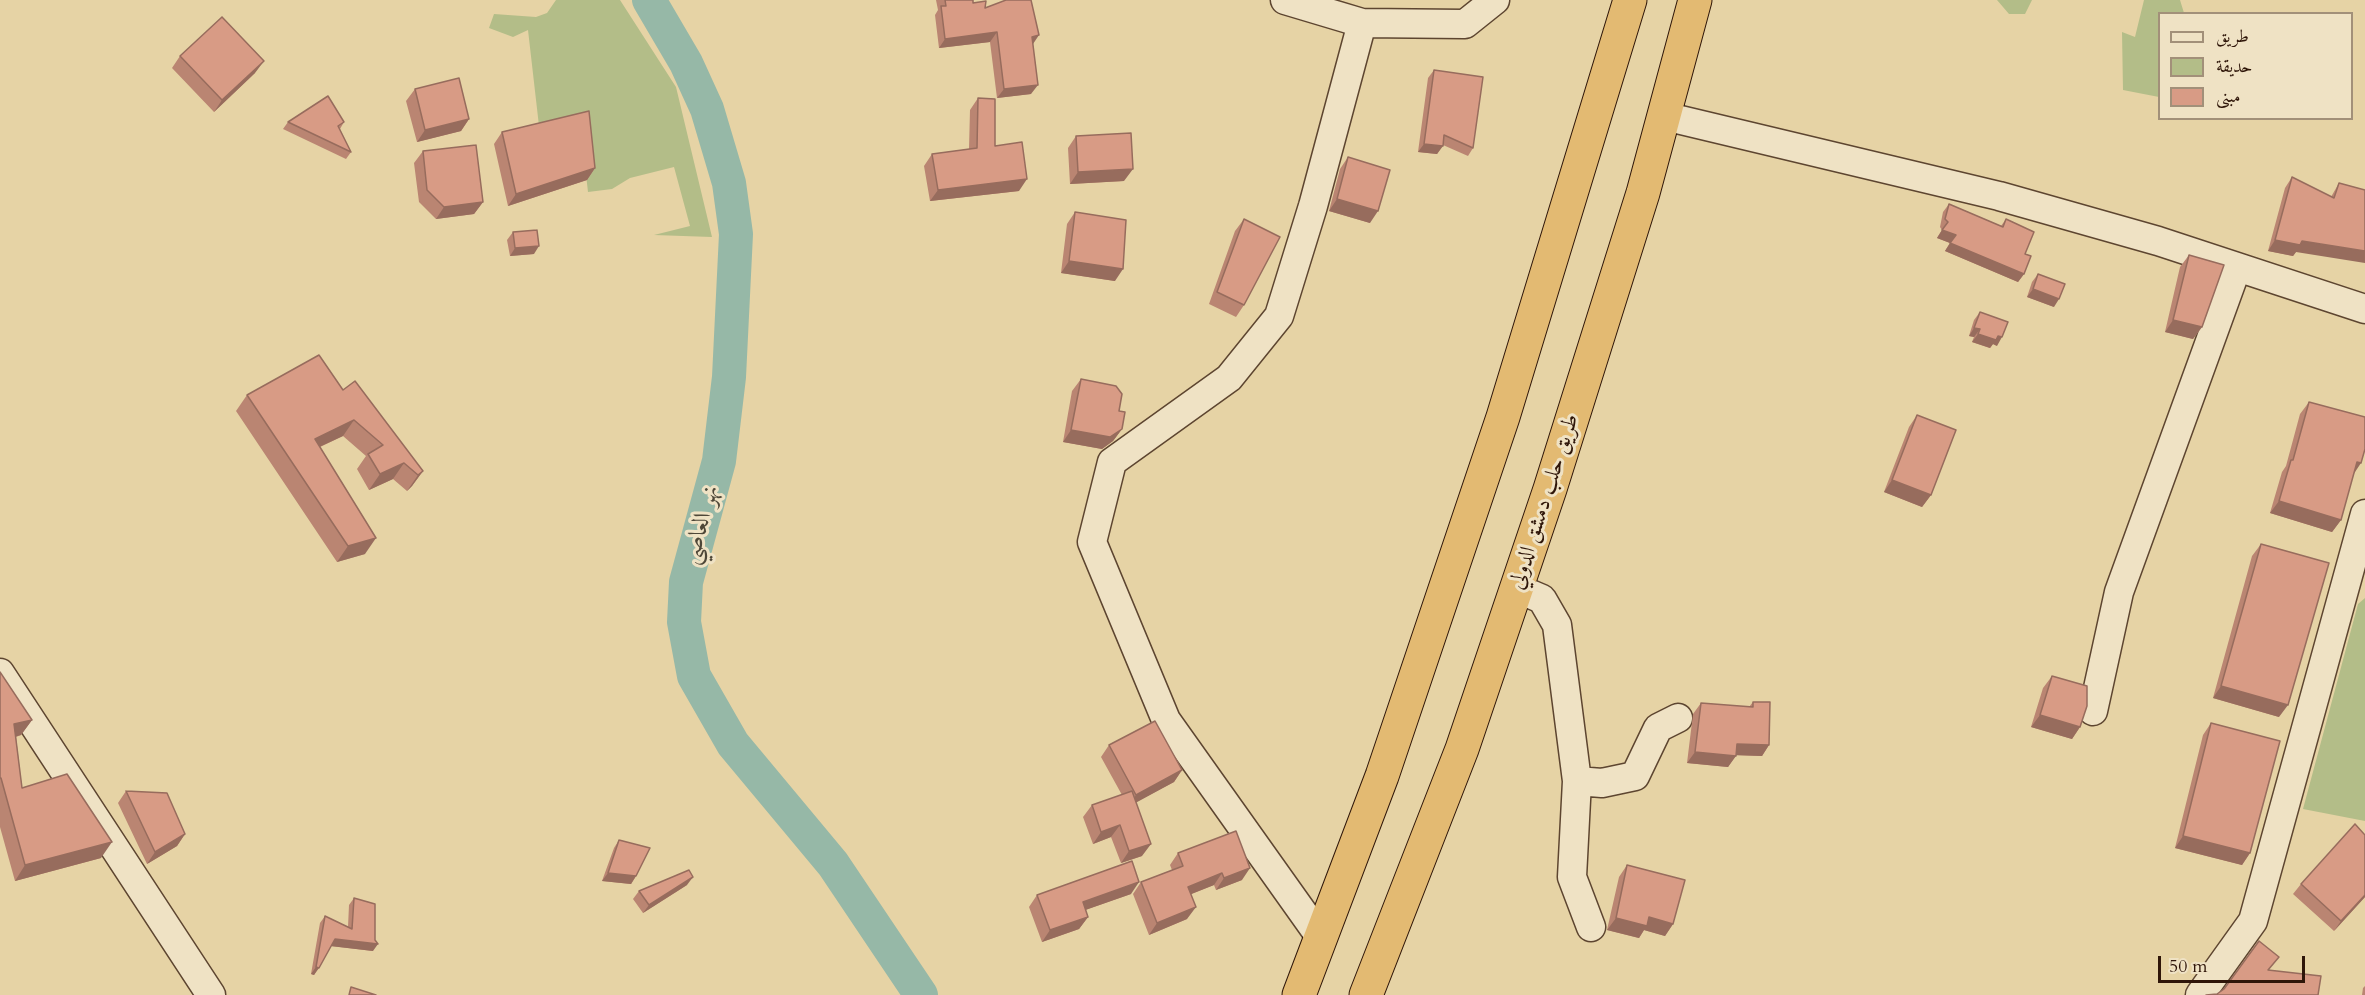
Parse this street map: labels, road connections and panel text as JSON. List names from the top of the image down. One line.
{"streets":{"highway":["طريق حلب دمشق الدولي"]},"water":["نهر العاصي"],"legend":["طريق","حديقة","مبنى"],"scale_bar":"50 m"}
